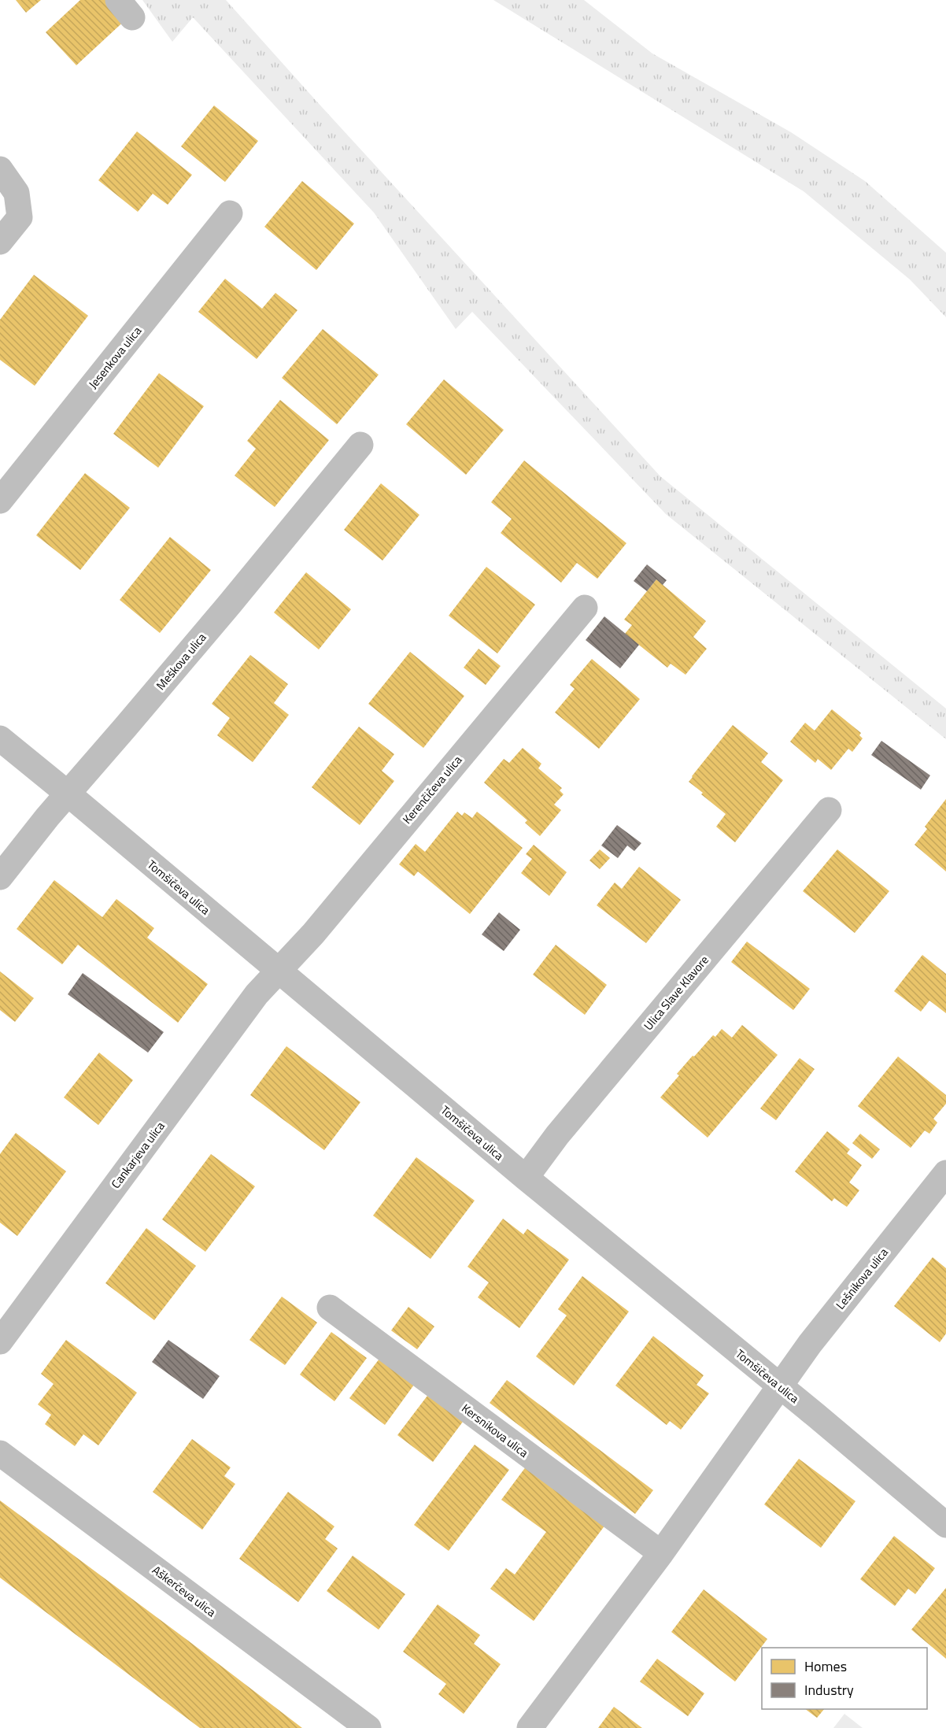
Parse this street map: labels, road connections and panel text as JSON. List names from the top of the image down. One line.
{"streets":{"street":["Jesenkova ulica","Meškova ulica","Kerenčičeva ulica","Tomšičeva ulica","Ulica Slave Klavore","Cankarjeva ulica","Lešnikova ulica","Kersnikova ulica","Aškerčeva ulica"]},"crossings":[["Meškova ulica","Tomšičeva ulica"],["Kerenčičeva ulica","Tomšičeva ulica"],["Kerenčičeva ulica","Cankarjeva ulica"],["Tomšičeva ulica","Ulica Slave Klavore"],["Tomšičeva ulica","Cankarjeva ulica"],["Tomšičeva ulica","Lešnikova ulica"]],"legend":["Homes","Industry"]}
